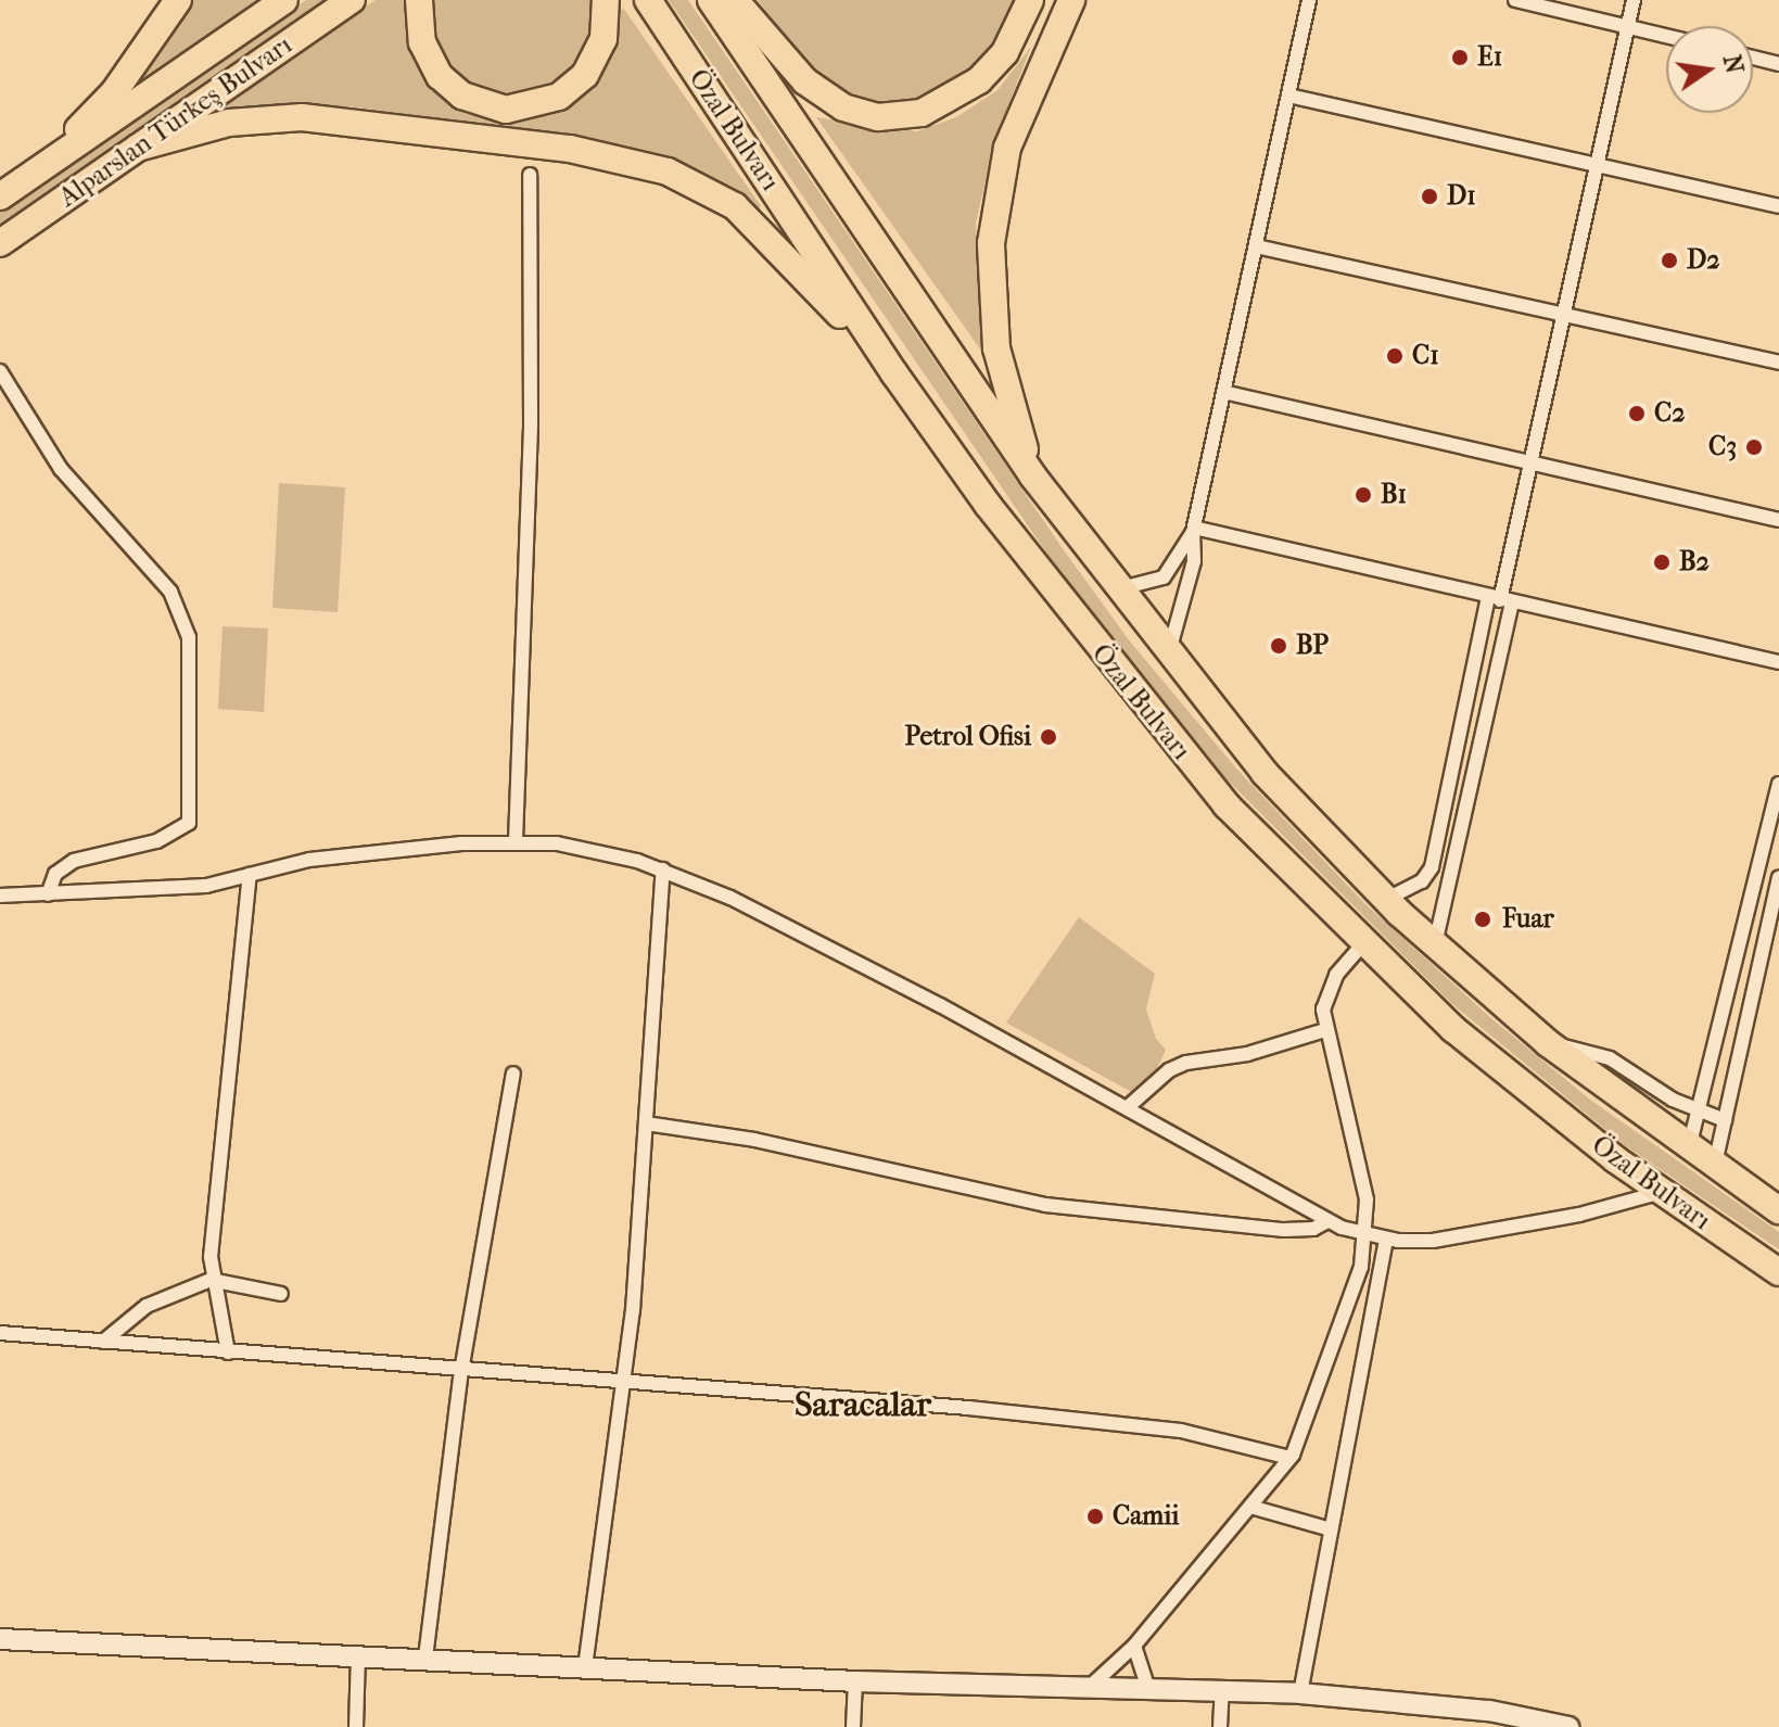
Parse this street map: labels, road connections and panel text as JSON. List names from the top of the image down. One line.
{"streets":{"highway":["Alparslan Türkeş Bulvarı","Özal Bulvarı"]},"districts":["Saracalar"],"places":["E1","D1","D2","C1","C2","C3","B1","B2","BP","Petrol Ofisi","Fuar","Camii"],"north":"right"}
